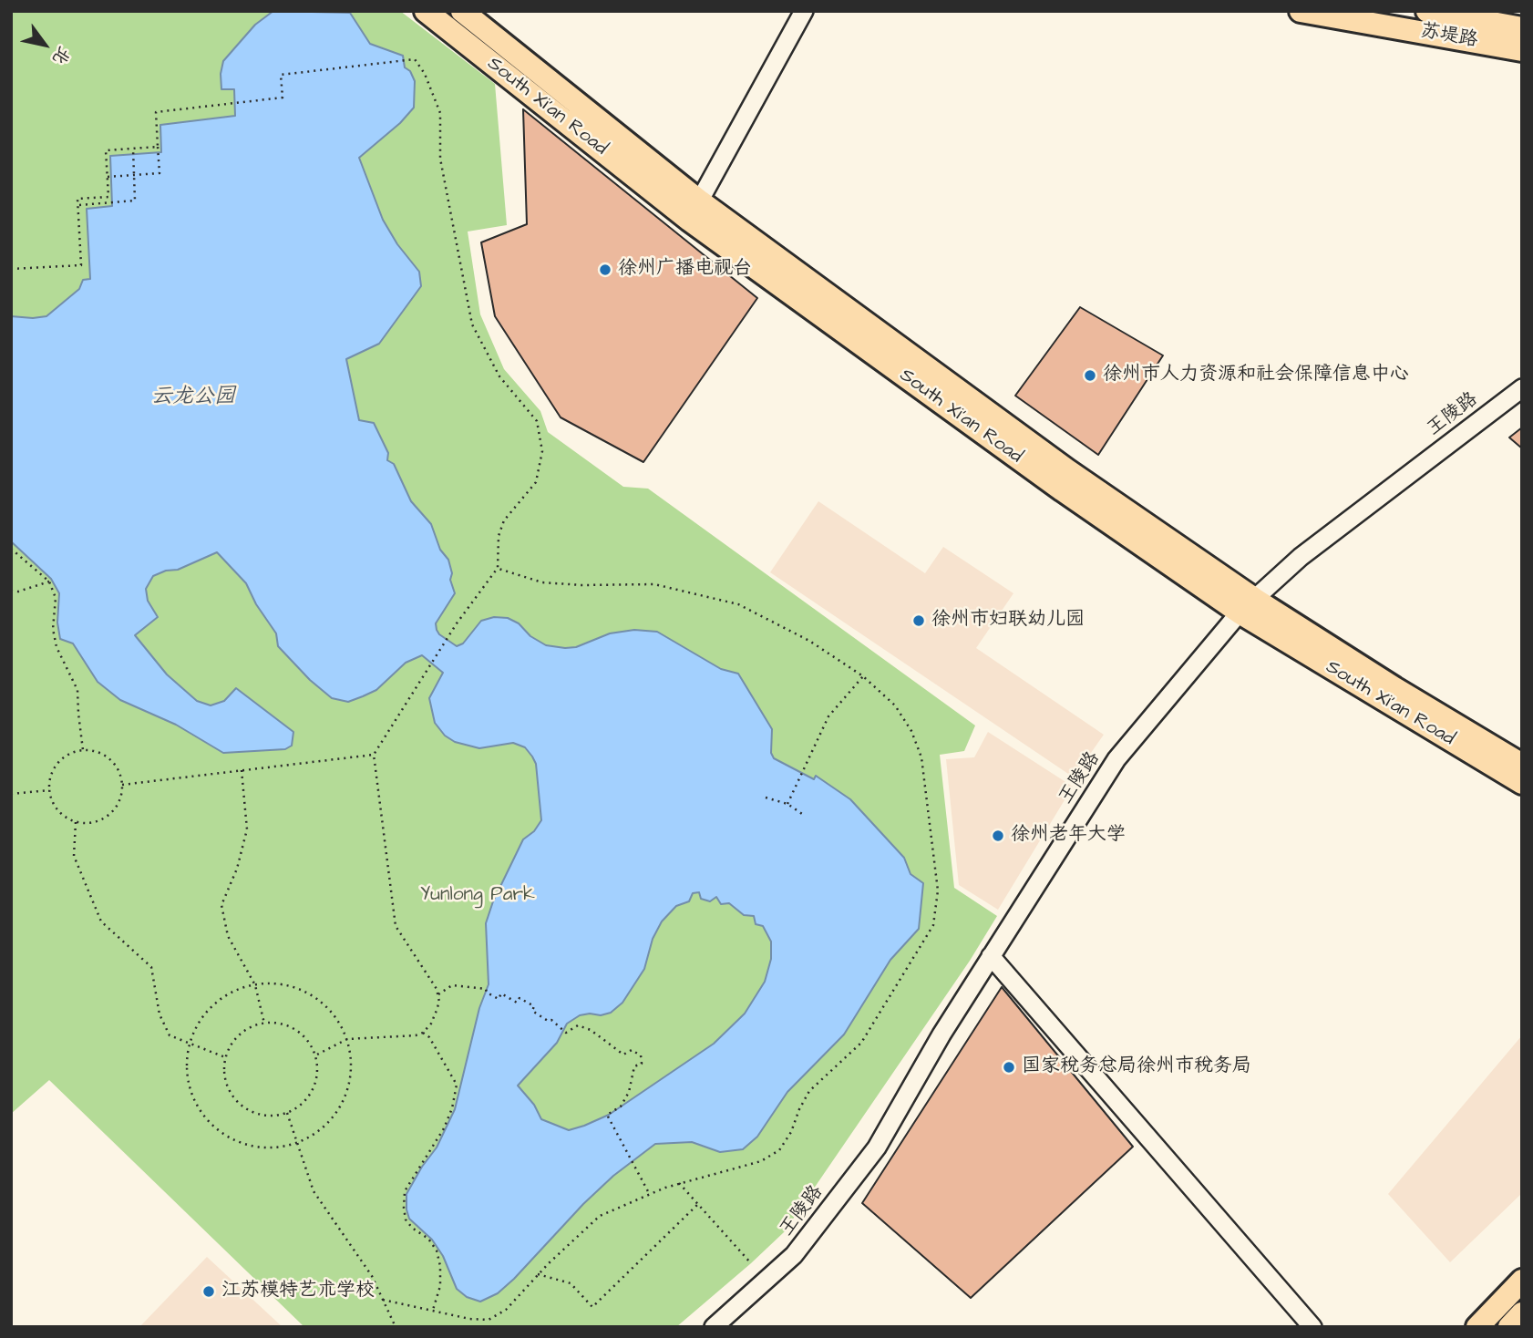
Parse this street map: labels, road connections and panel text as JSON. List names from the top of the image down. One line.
{"streets":{"main road":["苏堤路","South Xi'an Road"],"street":["王陵路"]},"crossings":[["South Xi'an Road","王陵路"]],"water":["云龙公园"],"parks":["Yunlong Park"],"places":["徐州广播电视台","徐州市人力资源和社会保障信息中心","徐州市妇联幼儿园","徐州老年大学","国家税务总局徐州市税务局","江苏模特艺术学校"],"north":"bottom right"}
